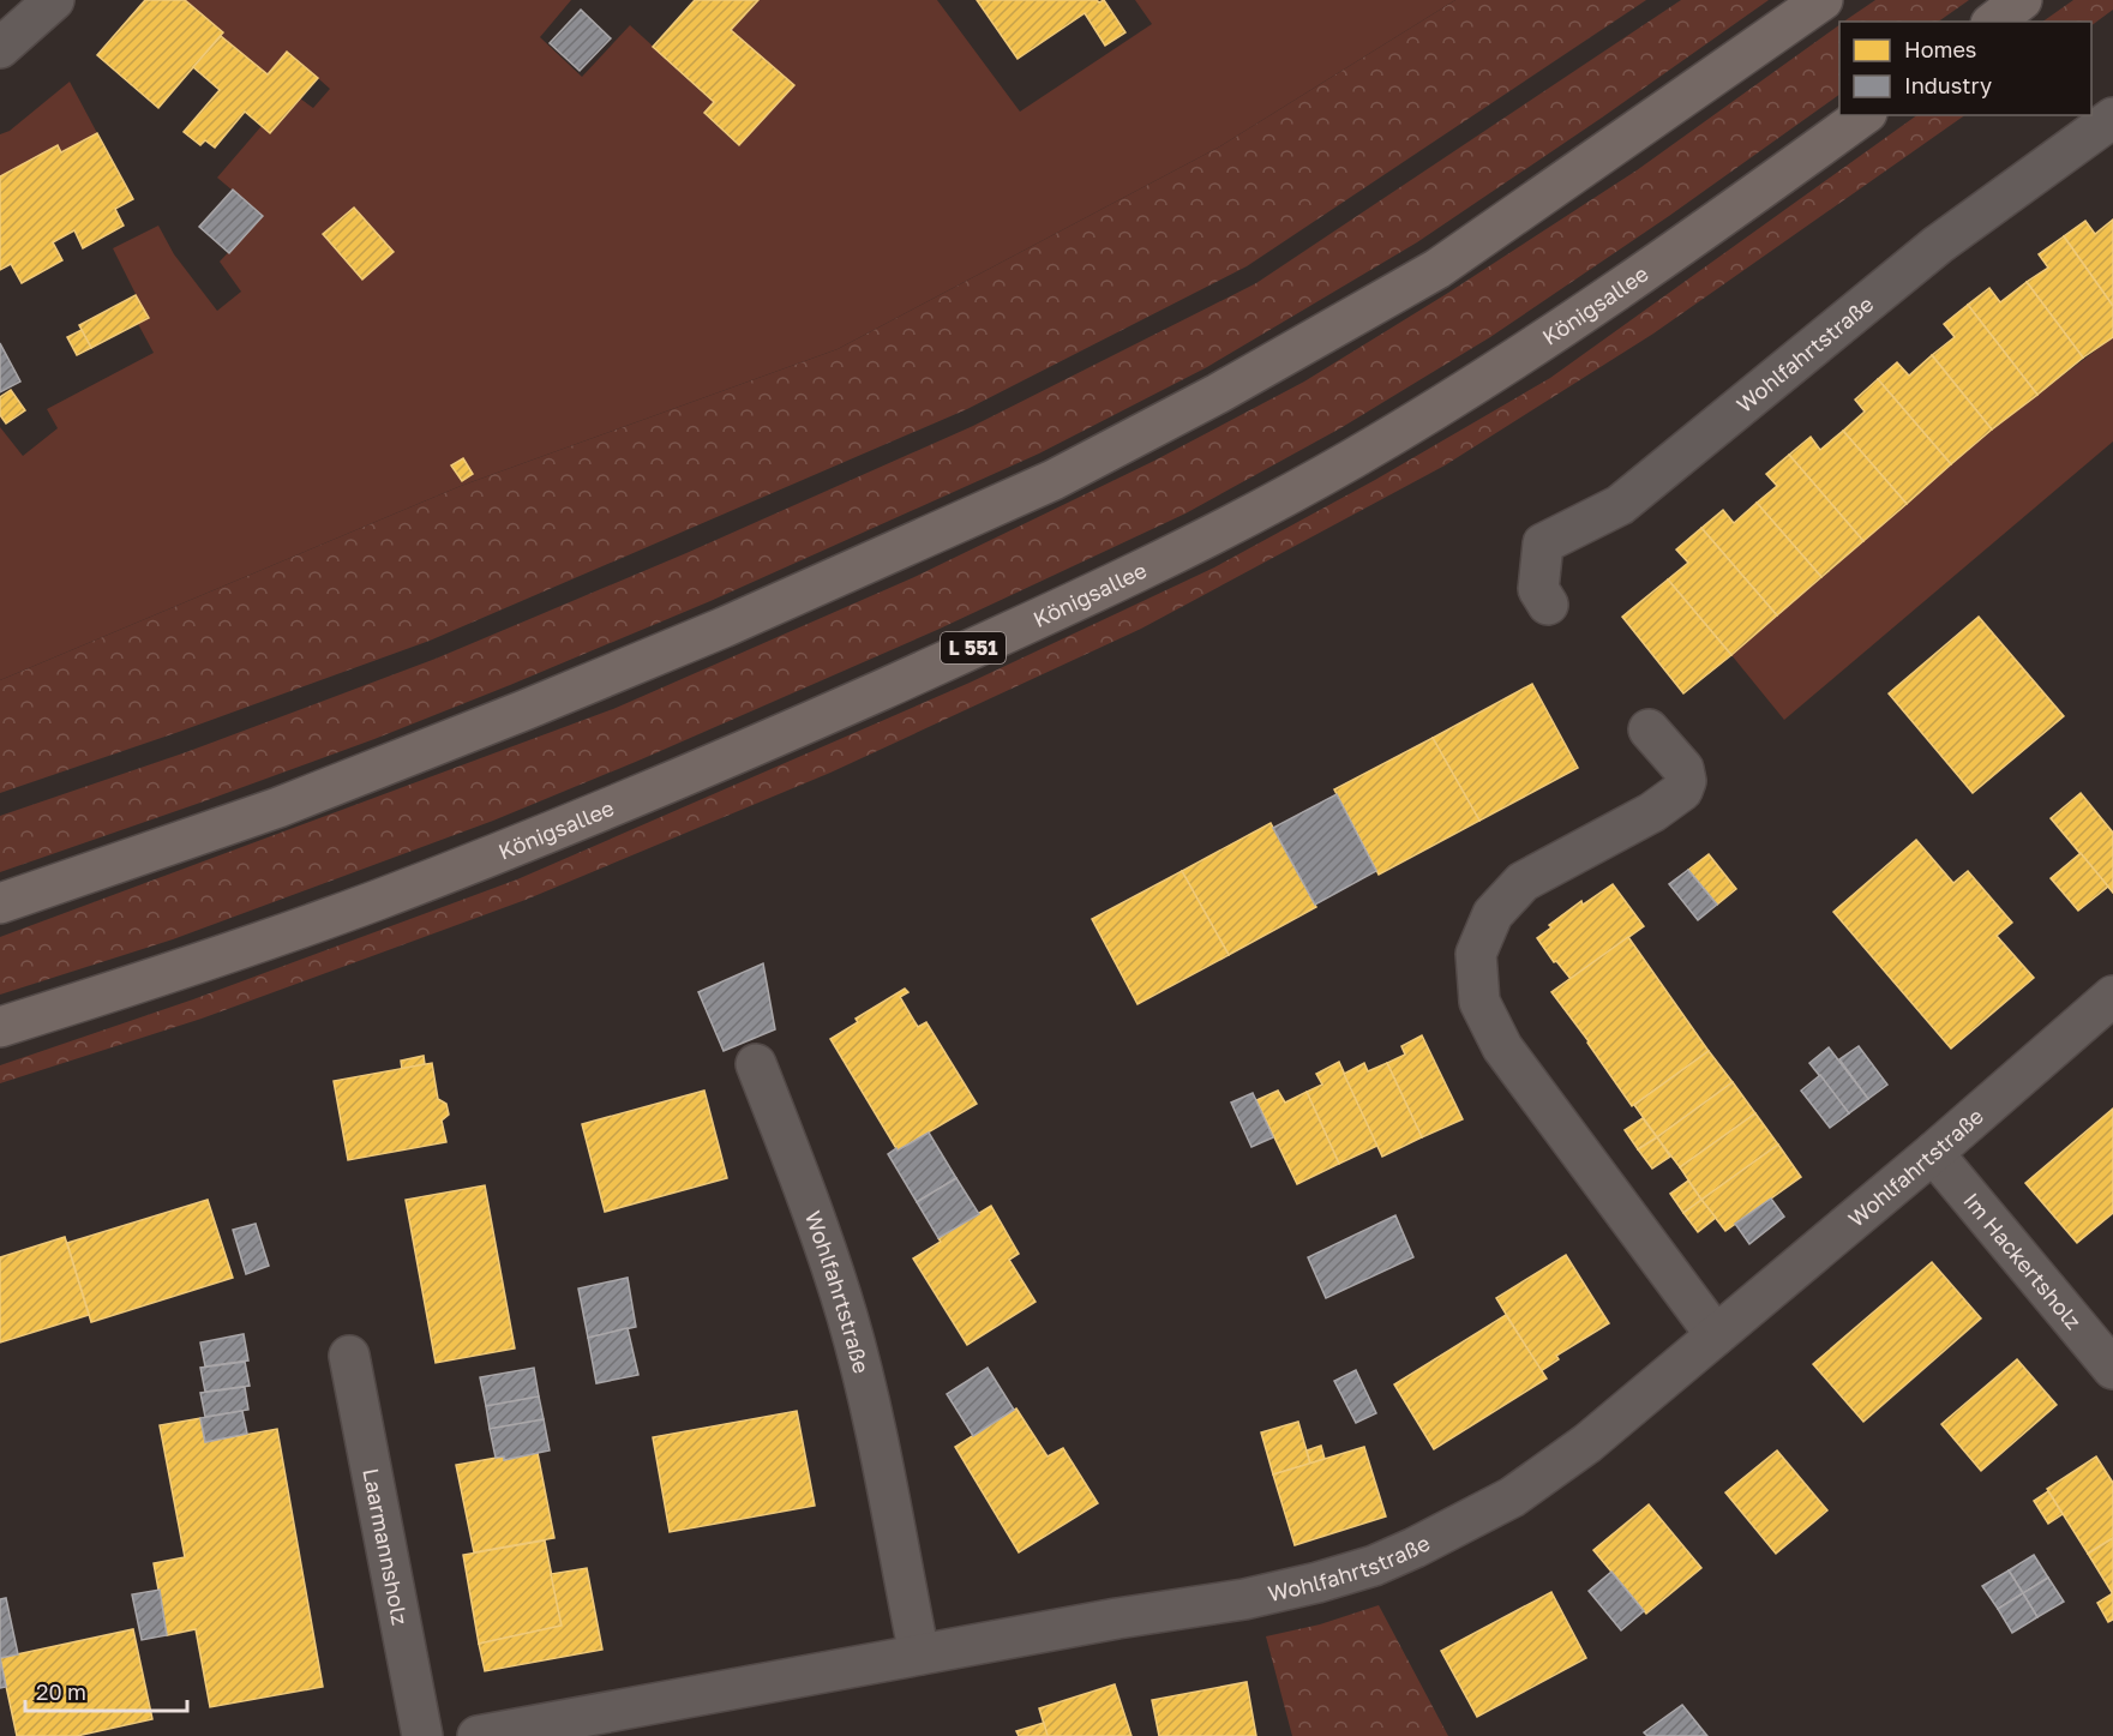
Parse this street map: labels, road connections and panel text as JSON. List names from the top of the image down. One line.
{"streets":{"main road":["Königsallee","L 551"],"street":["Wohlfahrtstraße","Im Hackertsholz","Laarmannsholz"]},"crossings":[["Wohlfahrtstraße","Im Hackertsholz"]],"legend":["Homes","Industry"],"scale_bar":"20 m"}
